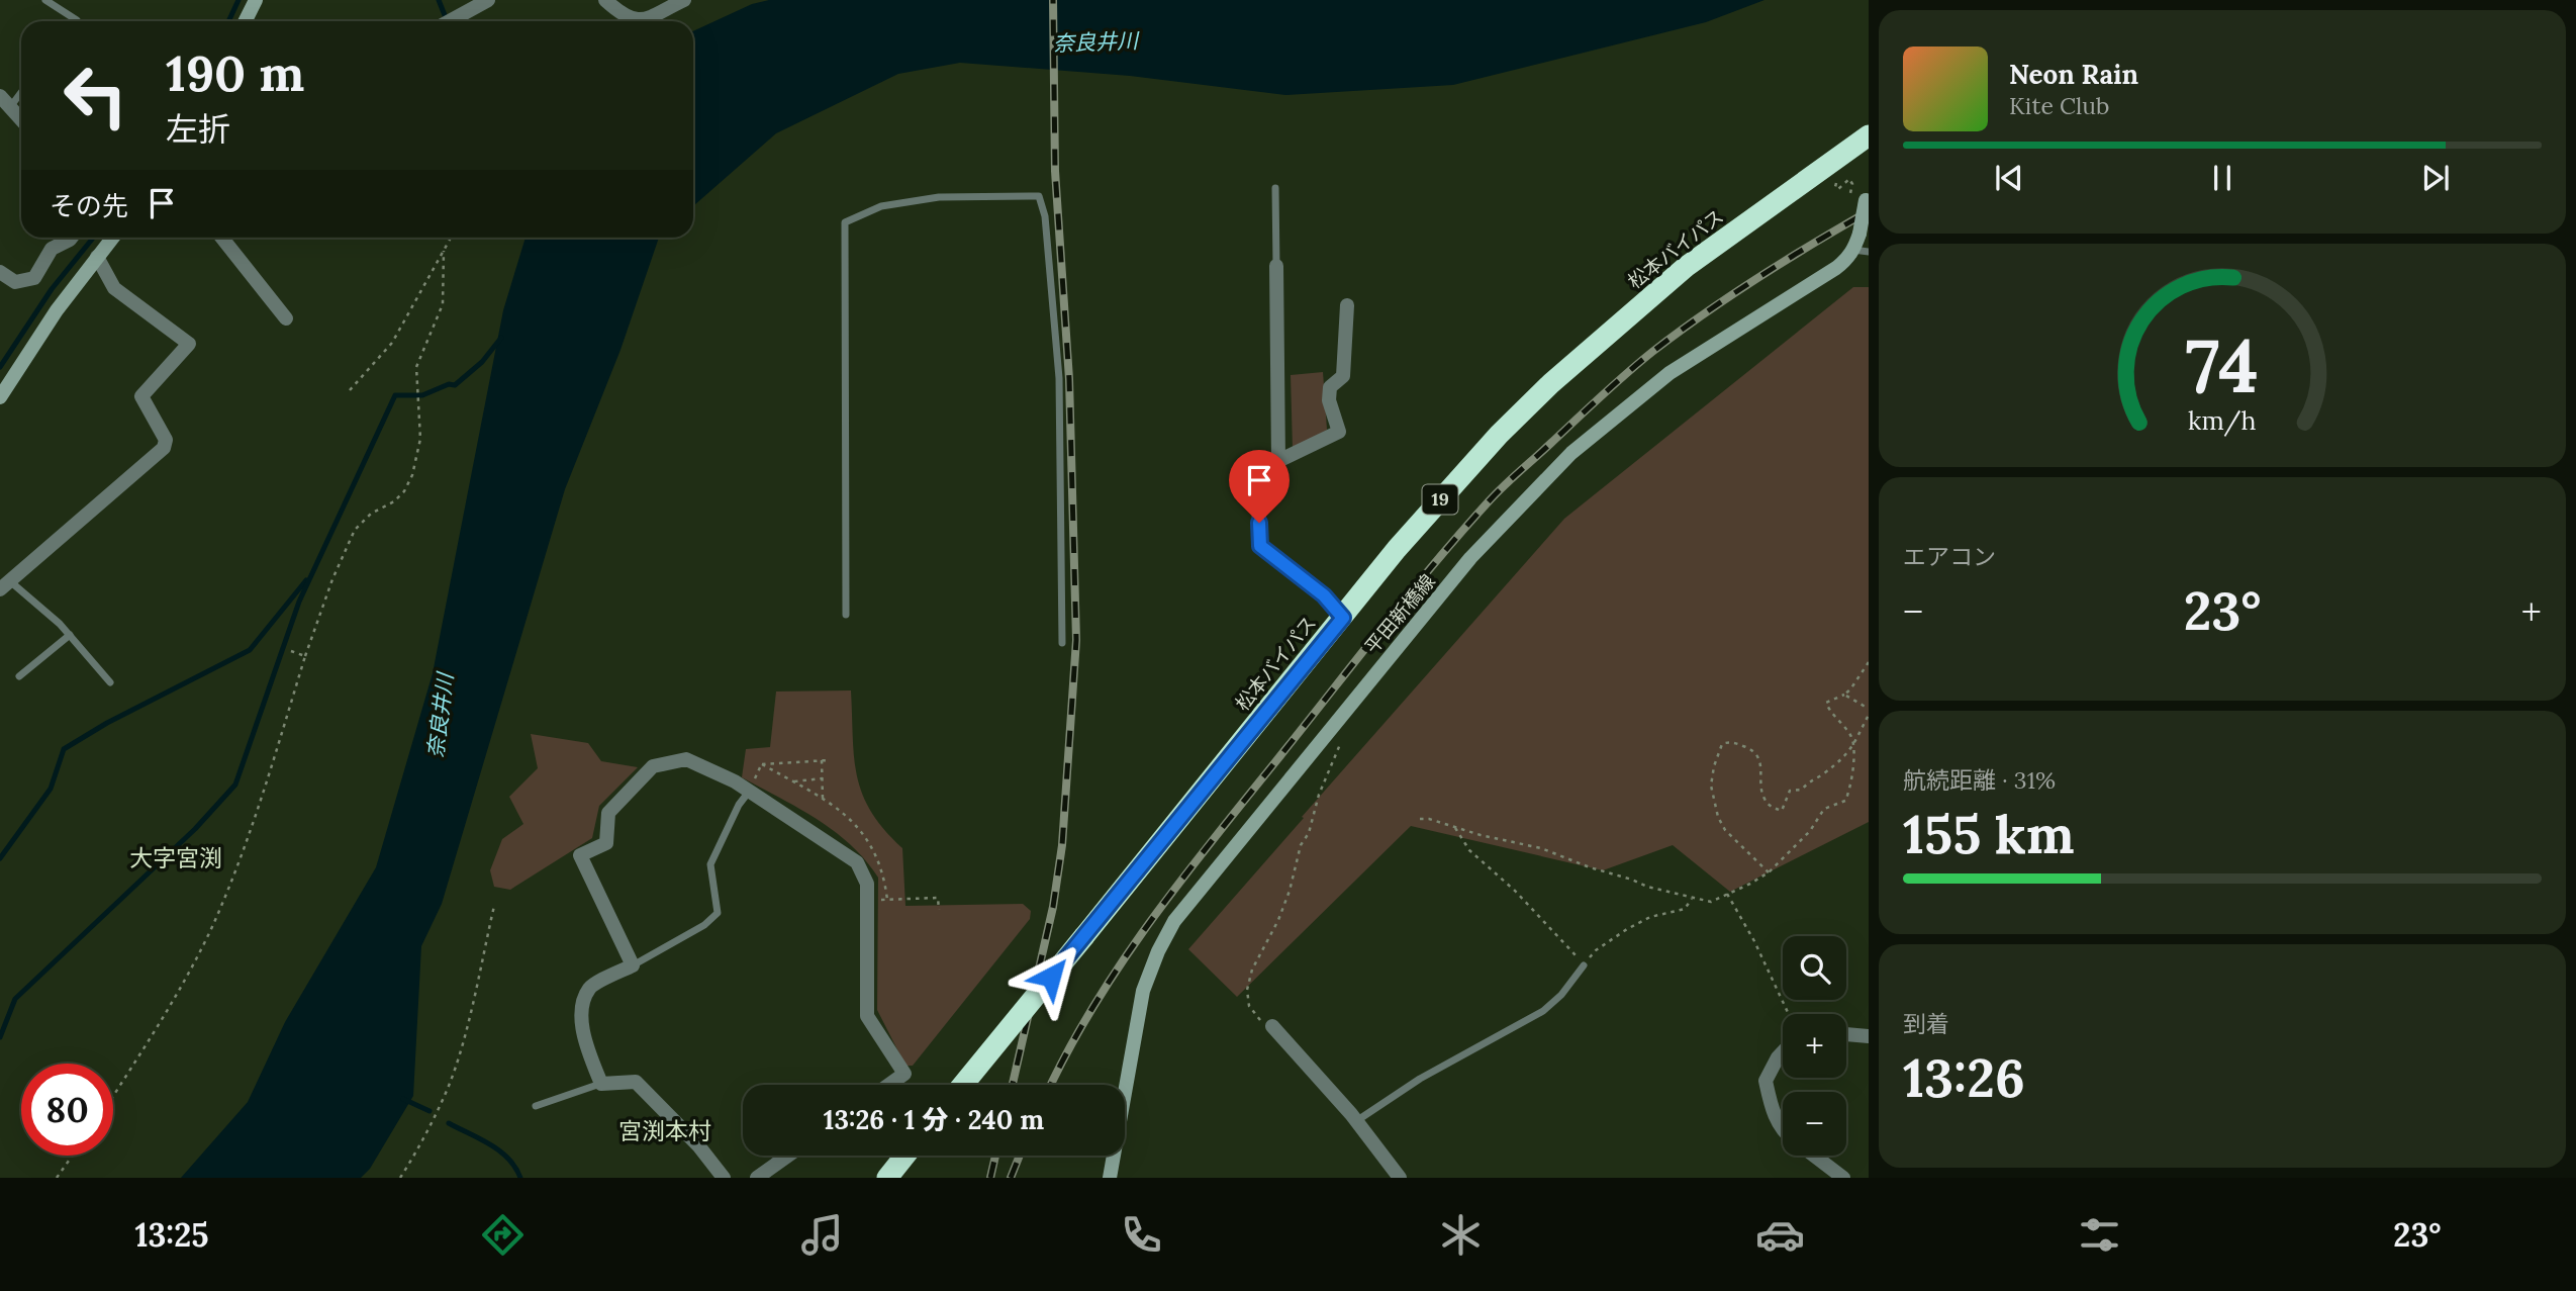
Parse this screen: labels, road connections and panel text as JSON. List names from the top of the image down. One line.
{"streets":{"highway":["松本バイパス","19"],"main road":["平田新橋線"]},"districts":["大字宮渕","宮渕本村"],"water":["奈良井川"],"page":{"turn":["190 m","左折"],"song":["Neon Rain","Kite Club"],"then":"その先","tile":["エアコン",["航続距離 · 31%","155 km"],["到着","13:26"]],"heat":["−","23°","+"],"map_buttons":["+","−"],"limit":"80","trip":"13:26 · 1 分 · 240 m","tabs":["13:25","23°"],"gauge":["74","km/h"]}}
